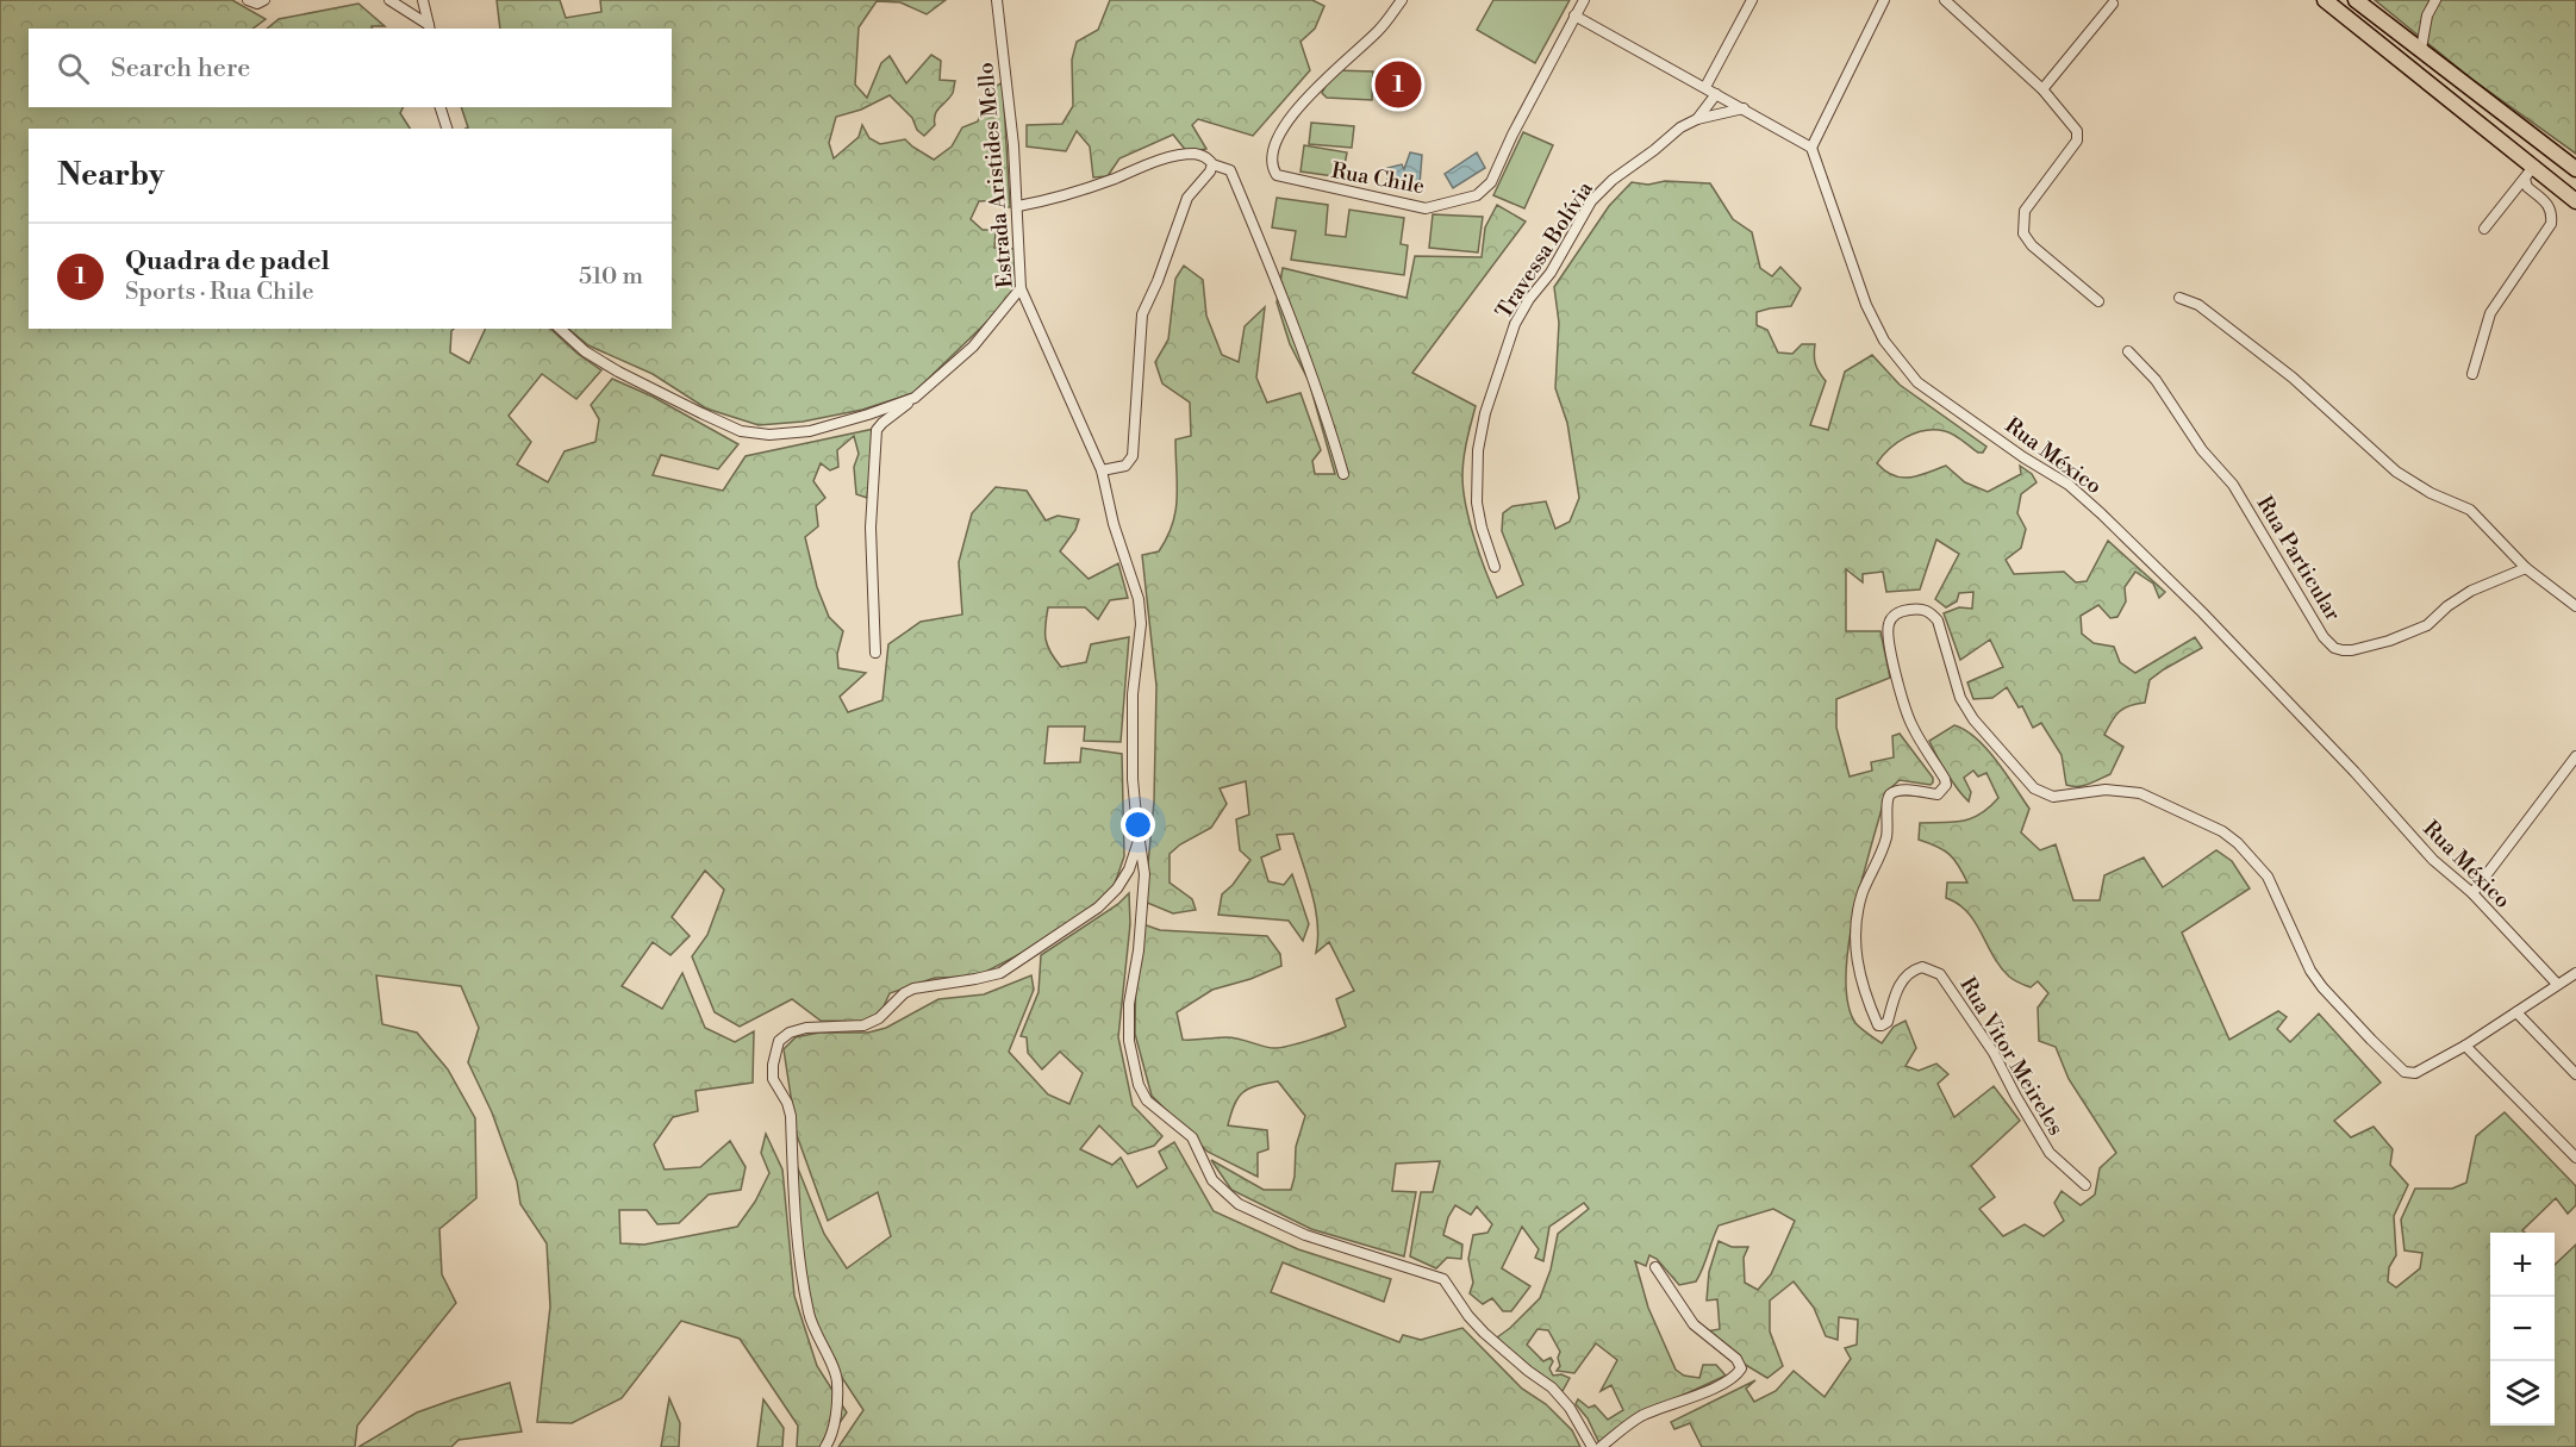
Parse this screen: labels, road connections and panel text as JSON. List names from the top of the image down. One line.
{"streets":{"street":["Estrada Aristides Mello","Rua Chile","Travessa Bolívia","Rua México","Rua Particular","Rua Vitor Meireles"]},"page":{"search":"Search here","pins":"1","heading":"Nearby","list":[{"mark":"1","name":"Quadra de padel","note":"Sports · Rua Chile","value":"510 m"}],"map_buttons":["+","−"]}}
